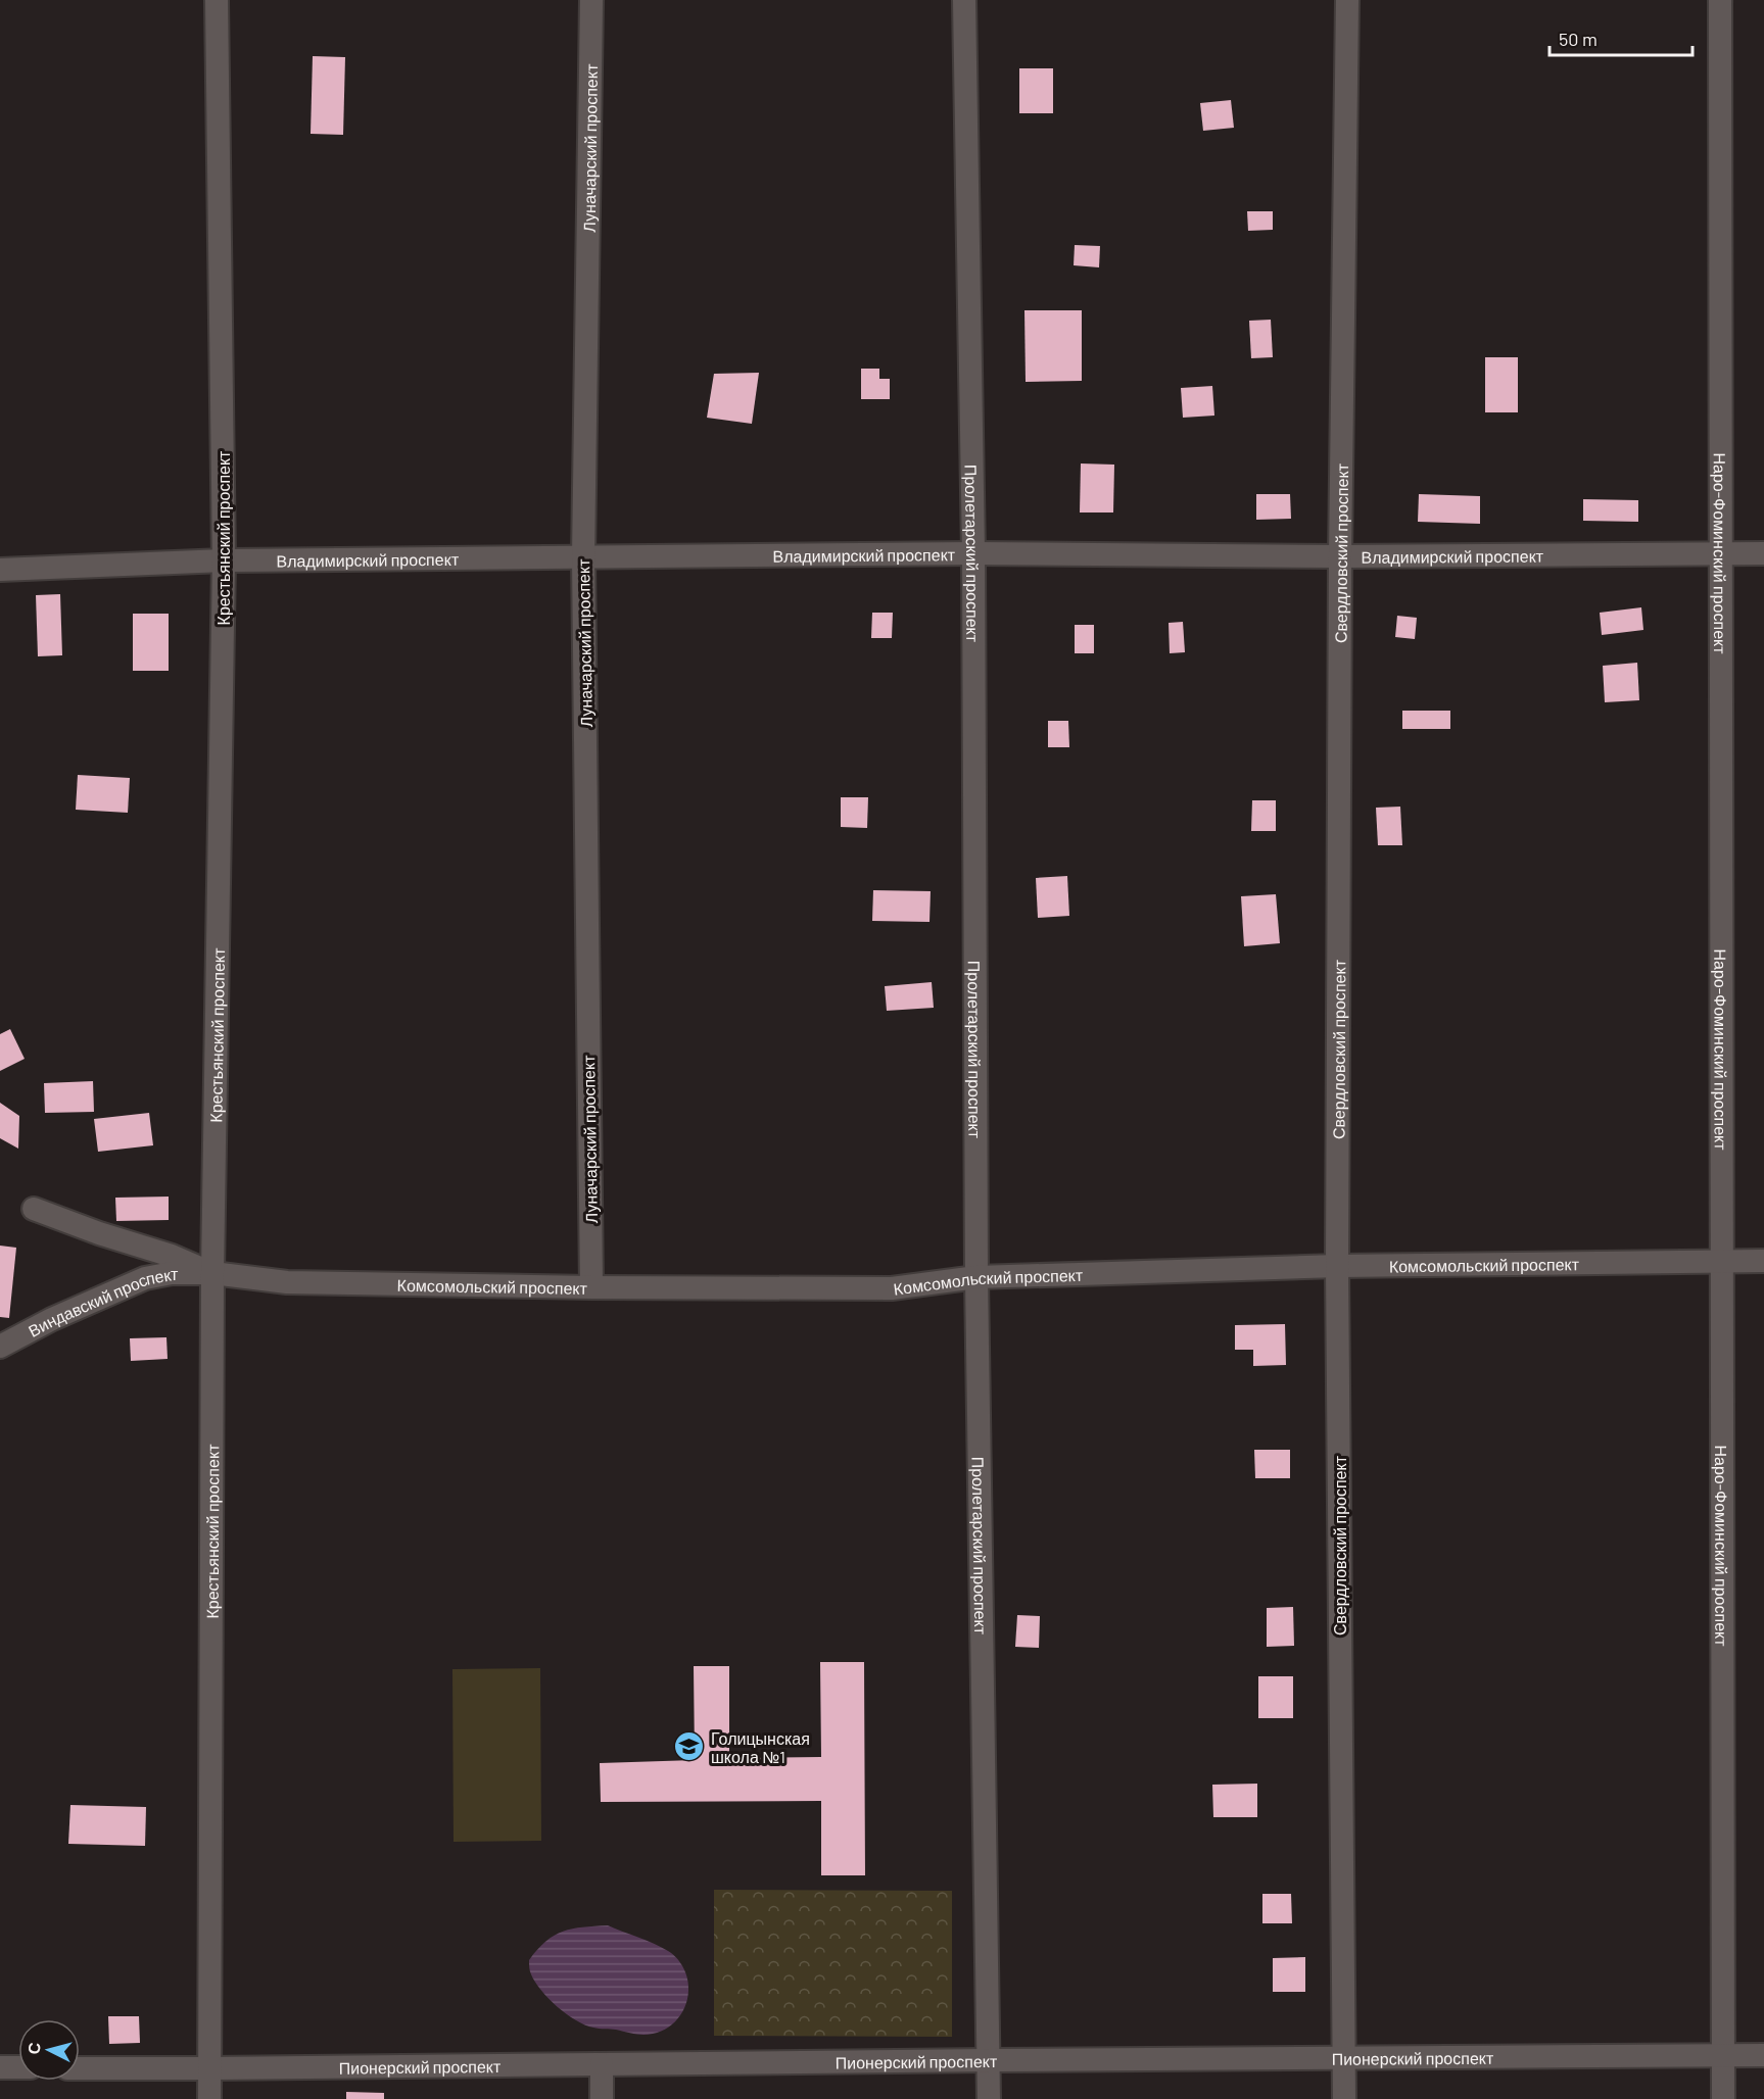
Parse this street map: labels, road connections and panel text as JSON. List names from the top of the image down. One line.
{"streets":{"street":["Луначарский проспект","Крестьянский проспект","Пролетарский проспект","Свердловский проспект","Наро-Фоминский проспект","Владимирский проспект","Комсомольский проспект","Виндавский проспект","Пионерский проспект"]},"crossings":[["Луначарский проспект","Владимирский проспект"],["Луначарский проспект","Комсомольский проспект"],["Крестьянский проспект","Владимирский проспект"],["Крестьянский проспект","Комсомольский проспект"],["Крестьянский проспект","Виндавский проспект"],["Крестьянский проспект","Пионерский проспект"],["Пролетарский проспект","Владимирский проспект"],["Пролетарский проспект","Комсомольский проспект"],["Пролетарский проспект","Пионерский проспект"],["Свердловский проспект","Владимирский проспект"],["Свердловский проспект","Комсомольский проспект"],["Свердловский проспект","Пионерский проспект"],["Наро-Фоминский проспект","Владимирский проспект"],["Наро-Фоминский проспект","Комсомольский проспект"],["Наро-Фоминский проспект","Пионерский проспект"],["Комсомольский проспект","Виндавский проспект"]],"places":{"school or university":["Голицынская школа №1"]},"scale_bar":"50 m","north":"left"}
